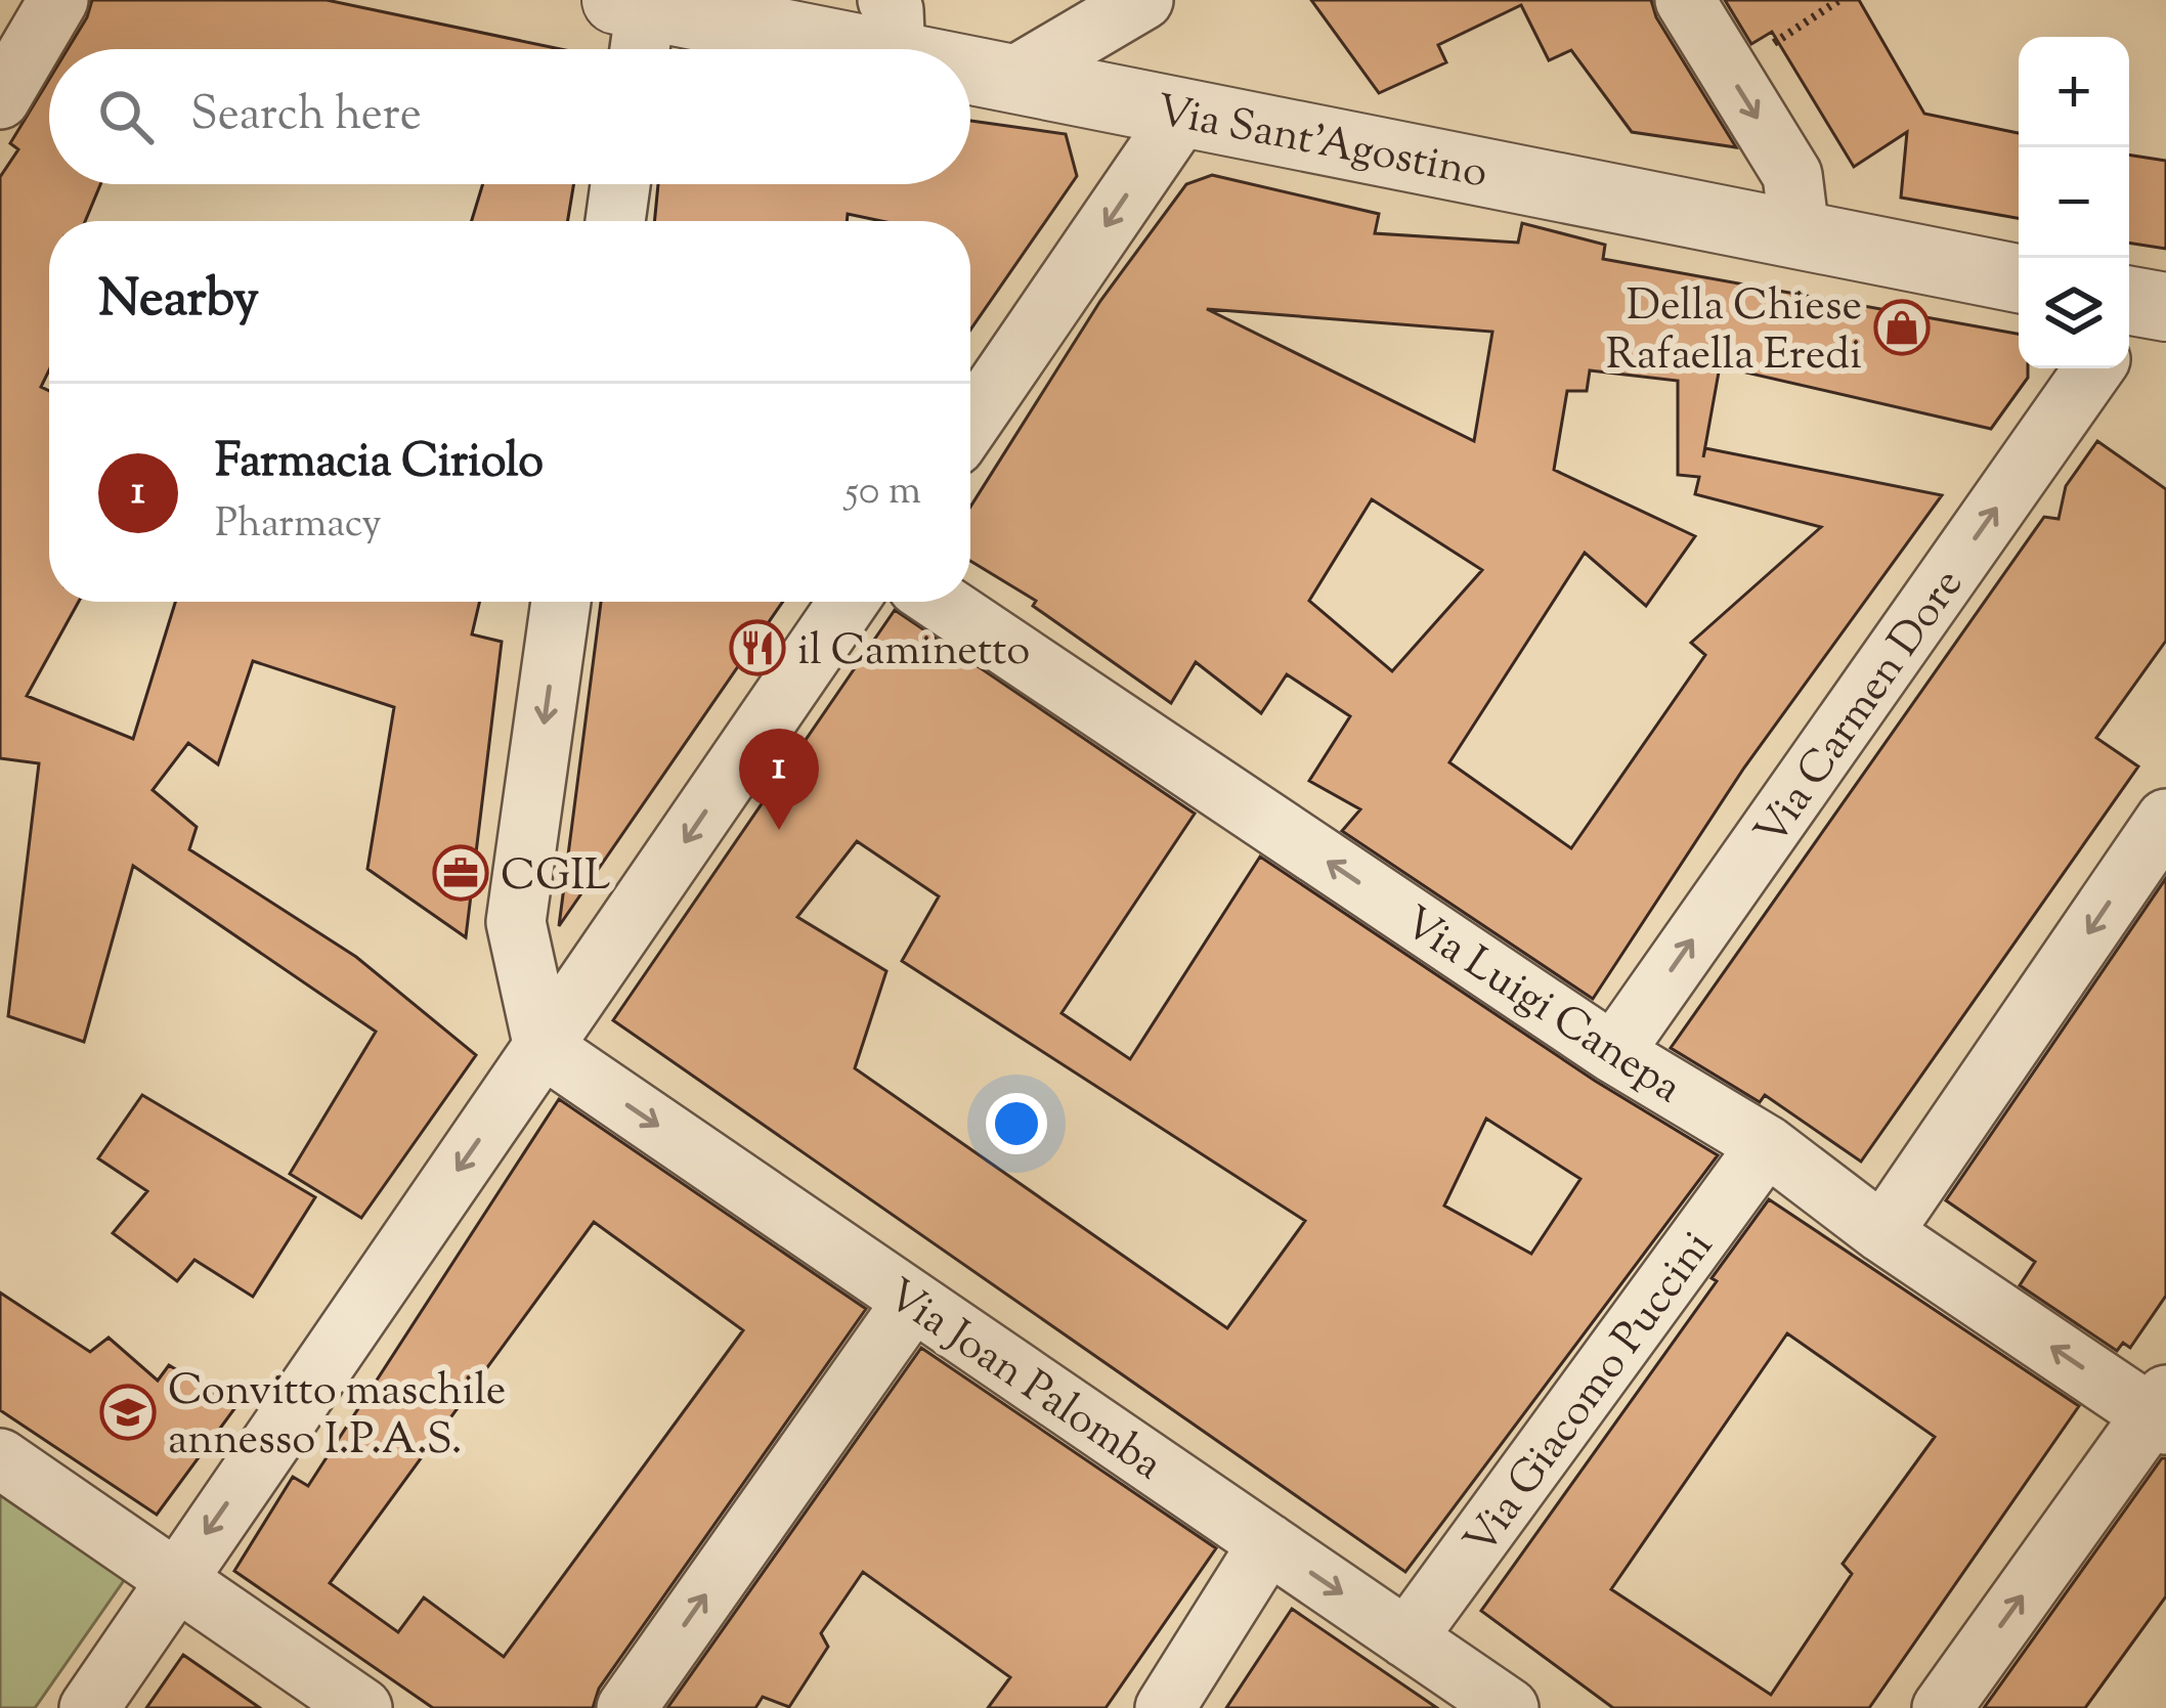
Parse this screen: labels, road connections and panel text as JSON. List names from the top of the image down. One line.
{"streets":{"street":["Via Sant'Agostino","Via Carmen Dore","Via Luigi Canepa","Via Joan Palomba","Via Giacomo Puccini"]},"crossings":[["Via Carmen Dore","Via Luigi Canepa"],["Via Luigi Canepa","Via Giacomo Puccini"],["Via Joan Palomba","Via Giacomo Puccini"]],"one_way":["Via Luigi Canepa","Via Joan Palomba"],"places":{"shop":["Della Chiese Rafaella Eredi"],"restaurant":["il Caminetto"],"office":["CGIL"],"school or university":["Convitto maschile annesso I.P.A.S."]},"page":{"map_buttons":["+","−"],"search":"Search here","heading":"Nearby","list":[{"mark":"1","name":"Farmacia Ciriolo","note":"Pharmacy","value":"50 m"}],"pins":"1"}}
